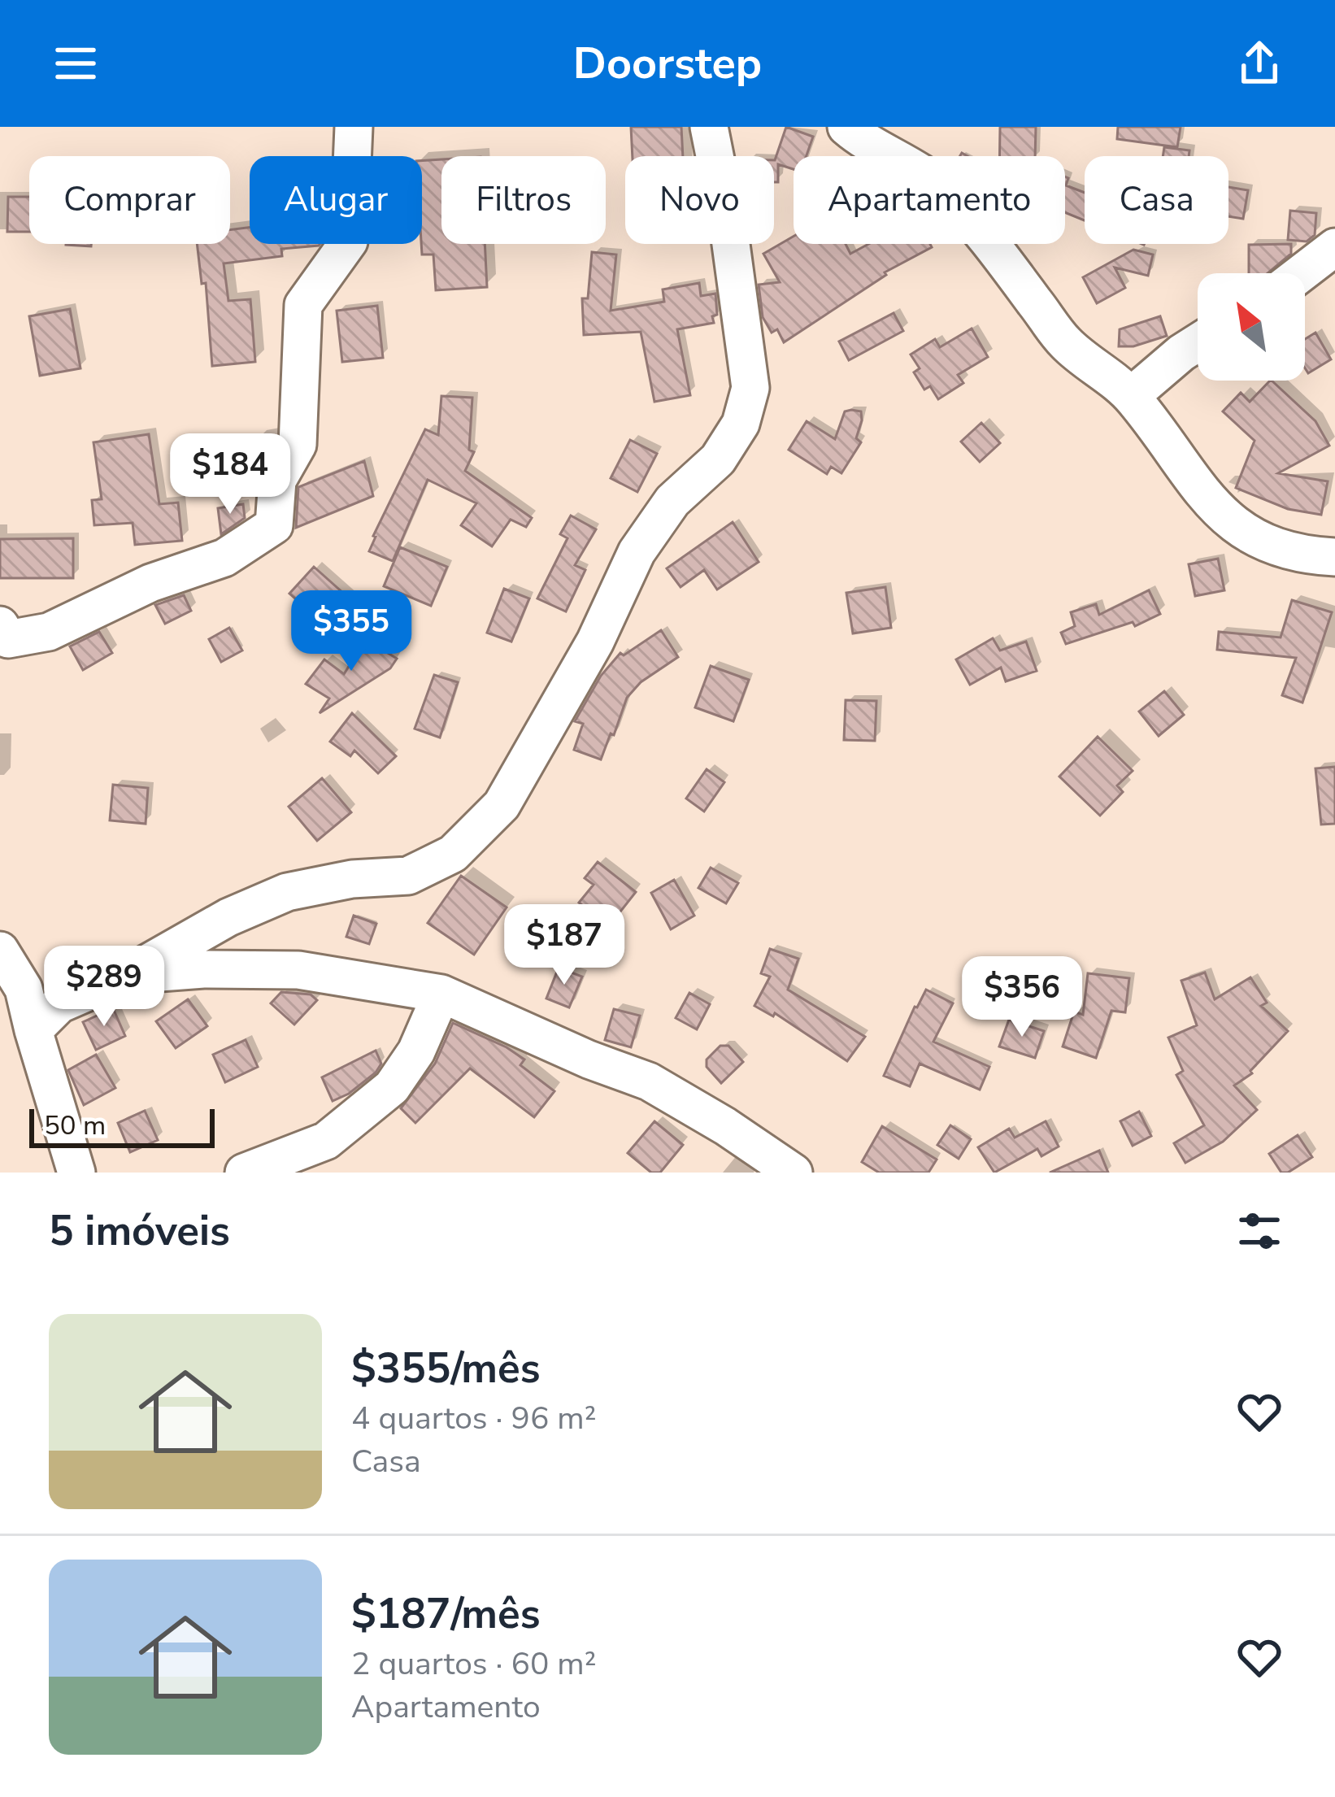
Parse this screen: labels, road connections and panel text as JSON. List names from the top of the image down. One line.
{"scale_bar":"50 m","north":"top left","page":{"header":"Doorstep","chip":["Comprar","Alugar","Filtros","Novo","Apartamento","Casa"],"price":["$184","$355","$187","$289","$356"],"scale":"50 m","heading":"5 imóveis","list":[{"name":"$355/mês","note":"4 quartos · 96 m² · Casa"},{"name":"$187/mês","note":"2 quartos · 60 m² · Apartamento"}]}}
